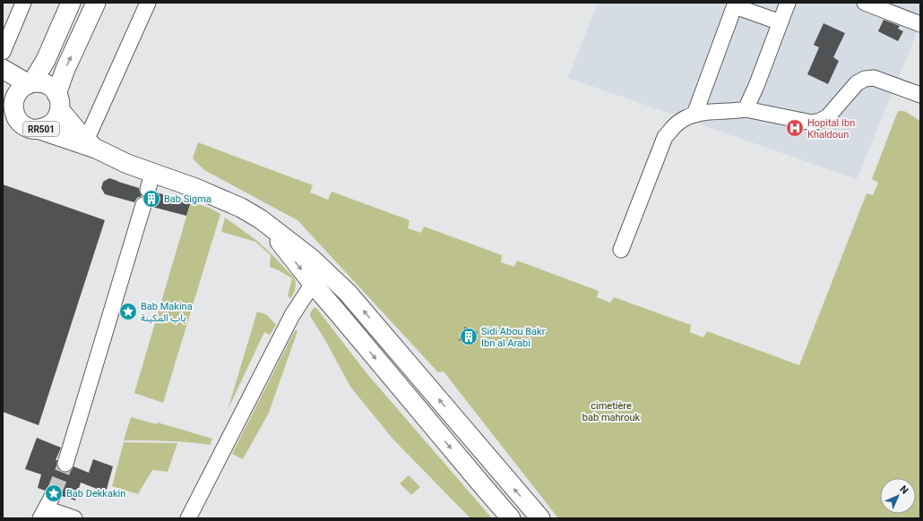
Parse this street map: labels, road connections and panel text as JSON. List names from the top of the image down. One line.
{"streets":{"main road":["RR501"]},"parks":["cimetière bab mahrouk"],"places":{"hospital":["Hopital Ibn Khaldoun"],"building":["Bab Sigma","Sidi Abou Bakr Ibn al Arabi"],"place":["Bab Makina باب المكينة","Bab Dekkakin"]},"north":"top right"}
